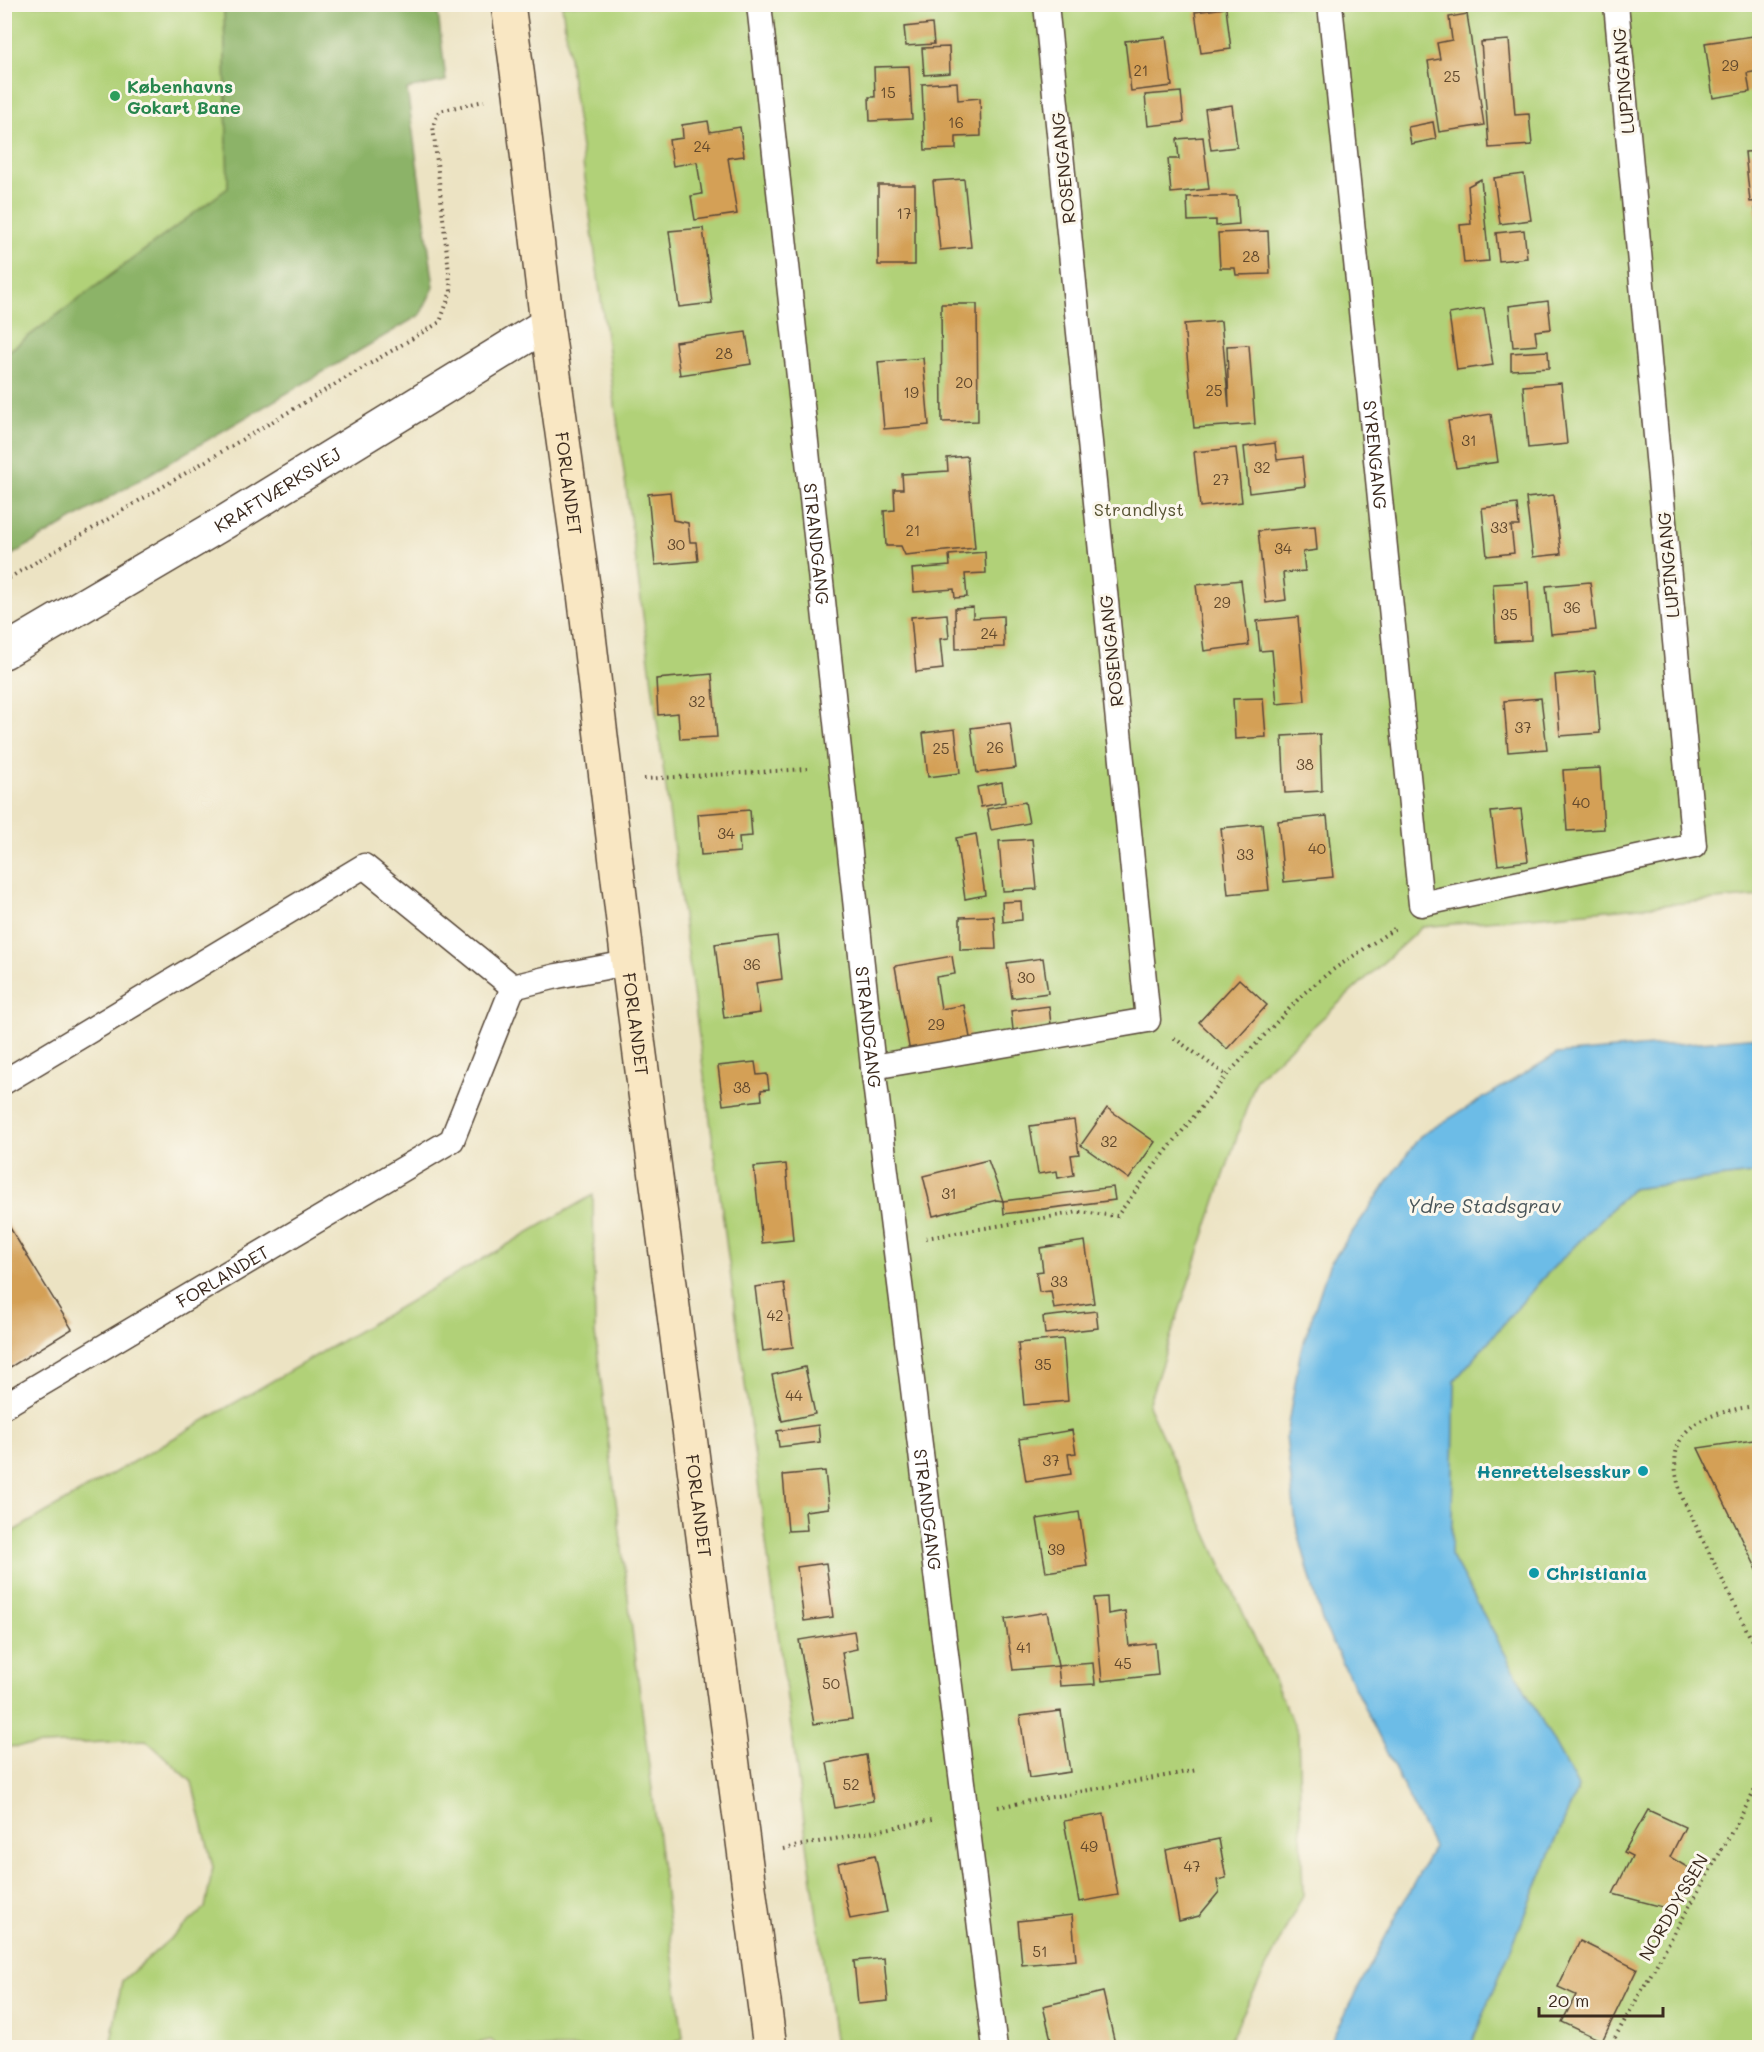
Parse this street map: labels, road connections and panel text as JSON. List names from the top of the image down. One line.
{"streets":{"street":["FORLANDET","KRAFTVÆRKSVEJ"],"lane":["LUPINGANG","ROSENGANG","SYRENGANG","STRANDGANG"],"path":["NORDDYSSEN"]},"crossings":[["LUPINGANG","SYRENGANG"],["FORLANDET","KRAFTVÆRKSVEJ"]],"water":["Ydre Stadsgrav"],"parks":["Strandlyst"],"places":["Københavns Gokart Bane","Henrettelsesskur","Christiania"],"house_numbers":["29","21","25","15","16","24","17","28","28","20","25","19","31","32","27","33","21","30","34","29","36","35","24","32","37","26","25","38","40","34","40","33","36","30","29","38","32","31","33","42","35","44","37","39","41","45","50","52","49","47","51"],"scale_bar":"20 m"}
